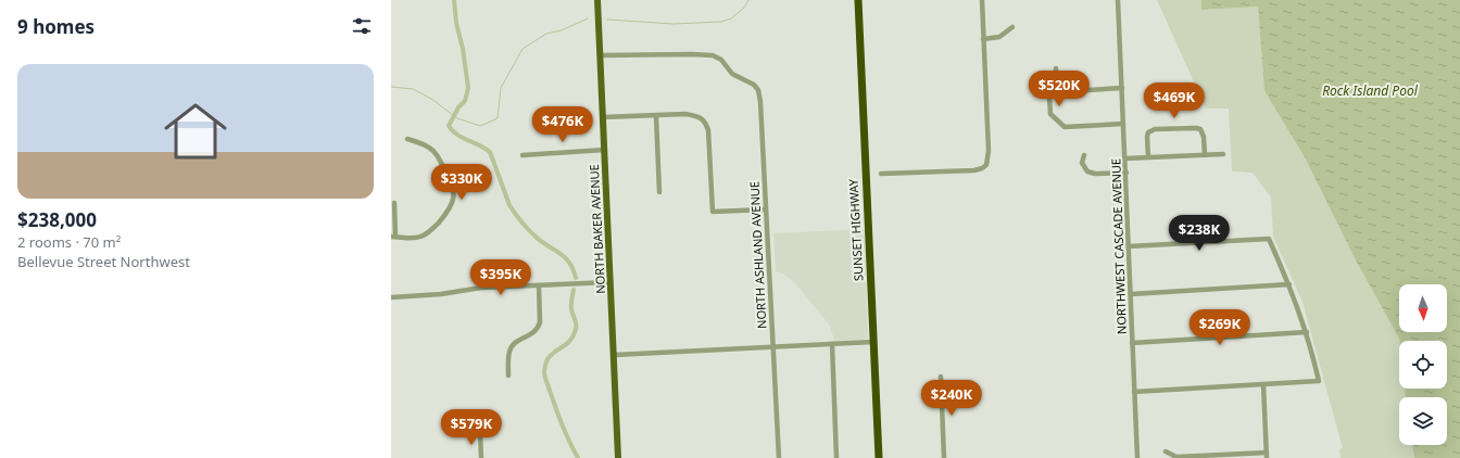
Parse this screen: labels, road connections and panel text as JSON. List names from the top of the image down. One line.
{"streets":{"highway":["SUNSET HIGHWAY"],"main road":["NORTH BAKER AVENUE"],"street":["NORTHWEST CASCADE AVENUE","NORTH ASHLAND AVENUE"]},"crossings":[["NORTH BAKER AVENUE","NORTH ASHLAND AVENUE"]],"water":["Rock Island Pool"],"north":"bottom","page":{"heading":"9 homes","list":[{"name":"$238,000","note":"2 rooms · 70 m² · Bellevue Street Northwest"}],"price":["$520K","$469K","$476K","$330K","$238K","$395K","$269K","$240K","$579K"]}}
